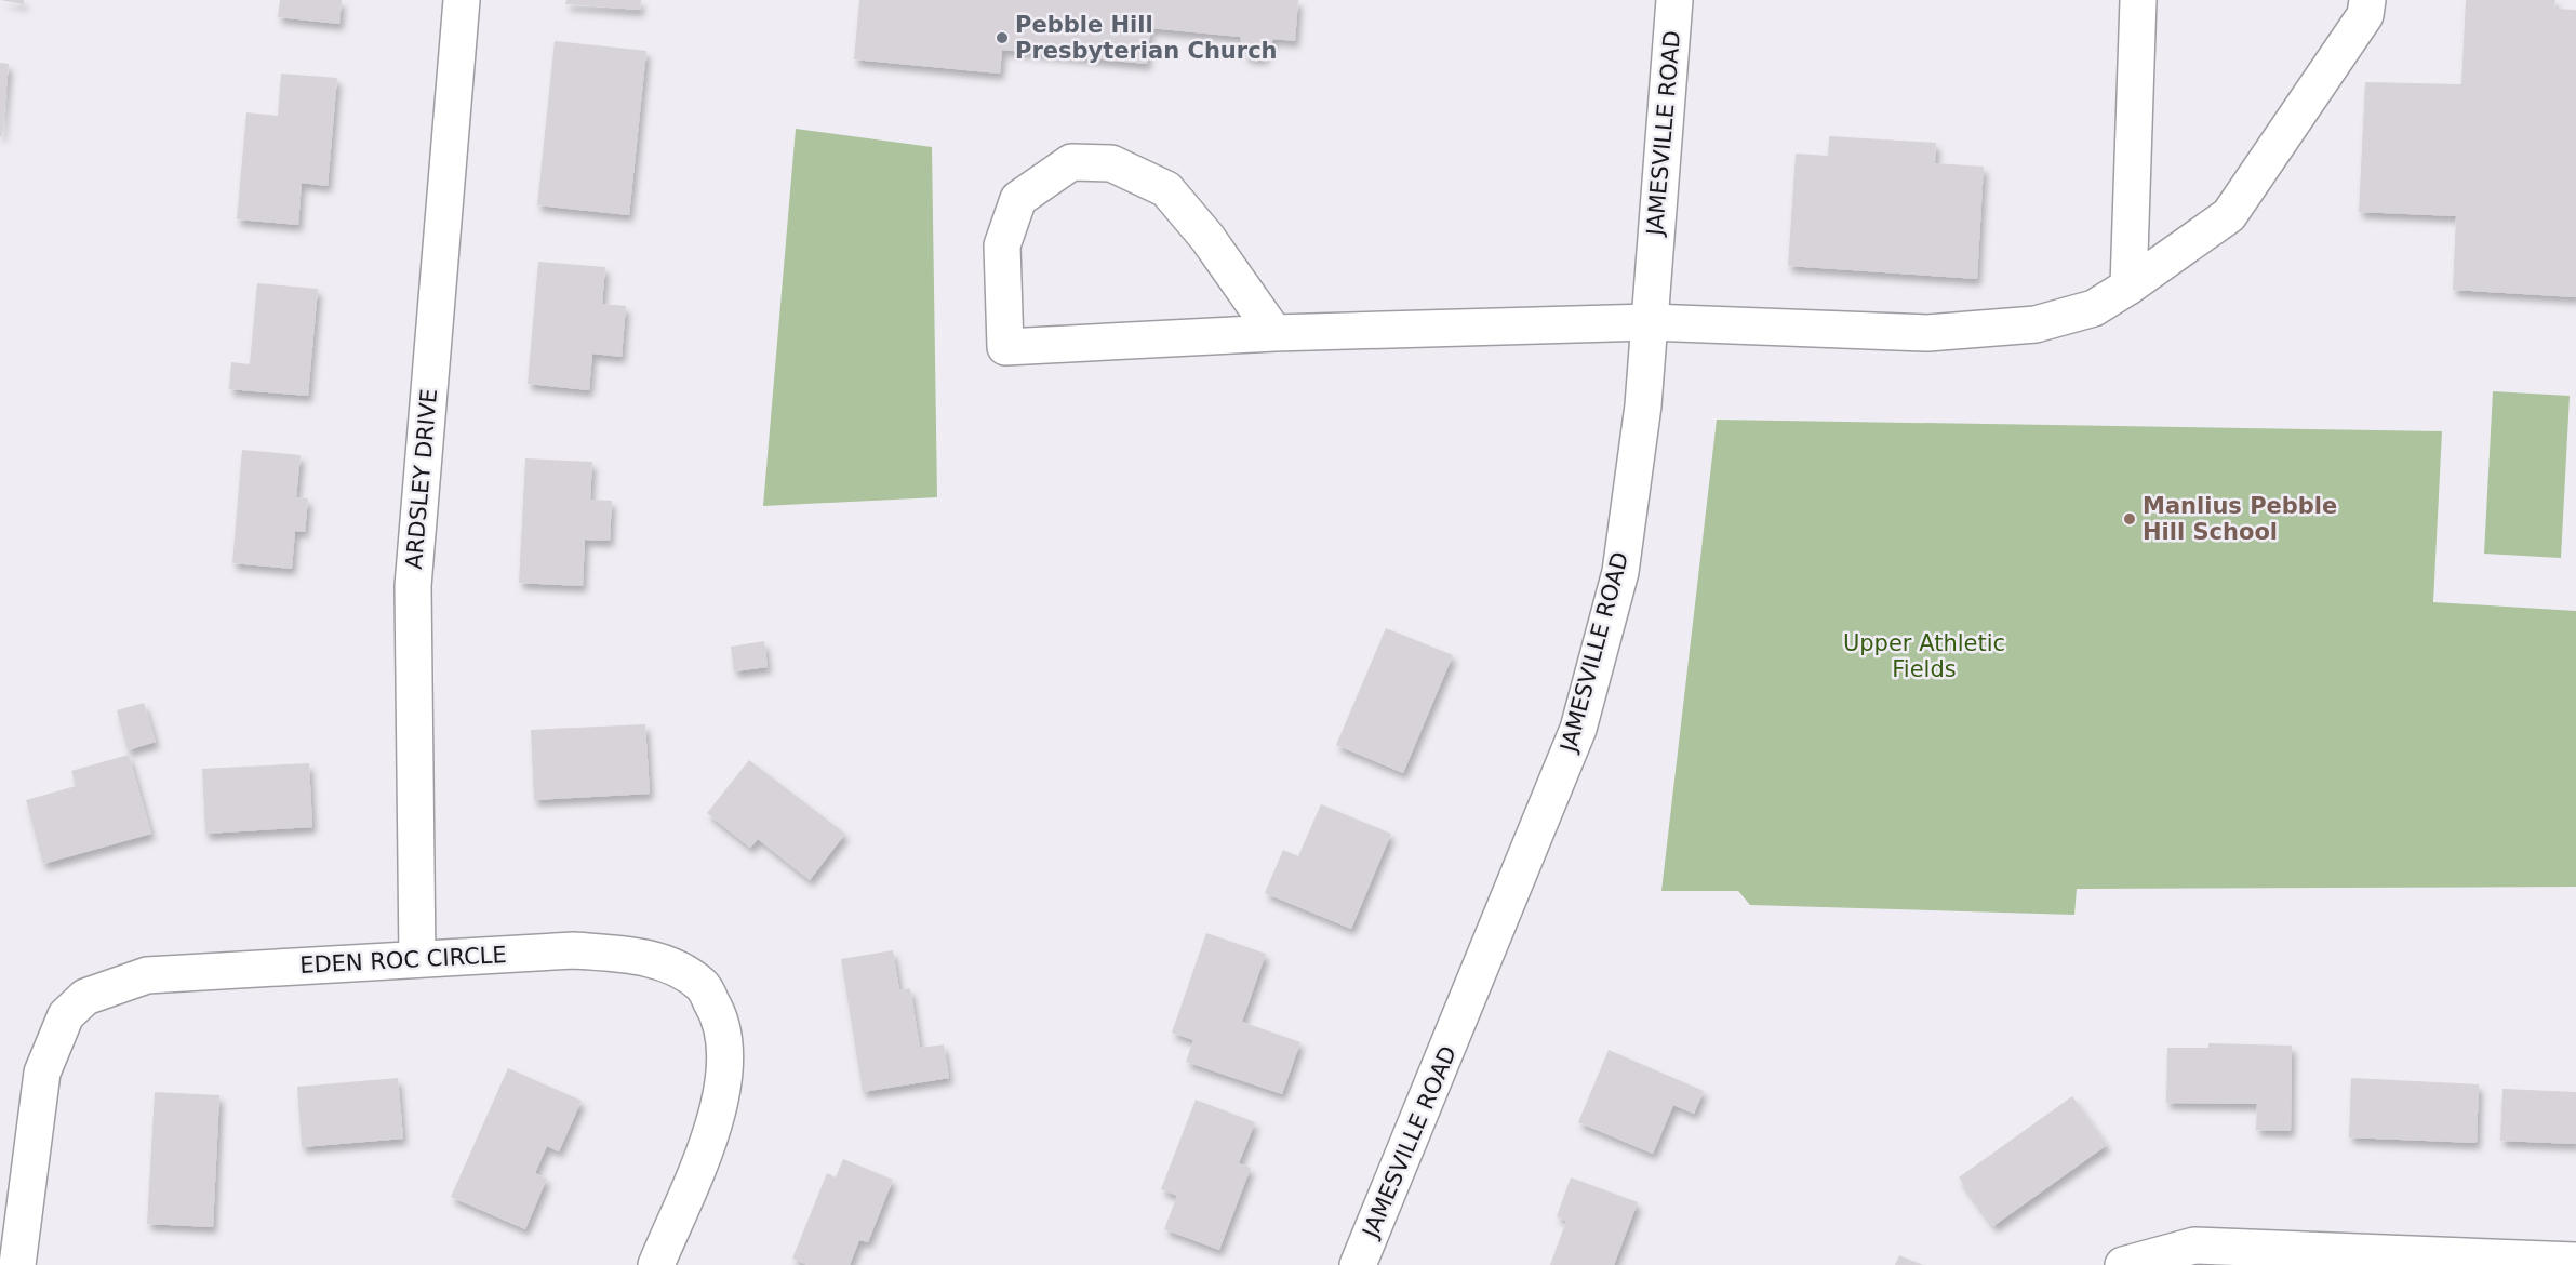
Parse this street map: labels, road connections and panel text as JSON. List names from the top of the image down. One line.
{"streets":{"street":["JAMESVILLE ROAD","ARDSLEY DRIVE","EDEN ROC CIRCLE"]},"crossings":[["ARDSLEY DRIVE","EDEN ROC CIRCLE"]],"parks":["Upper Athletic Fields"],"places":["Pebble Hill Presbyterian Church","Manlius Pebble Hill School"]}
